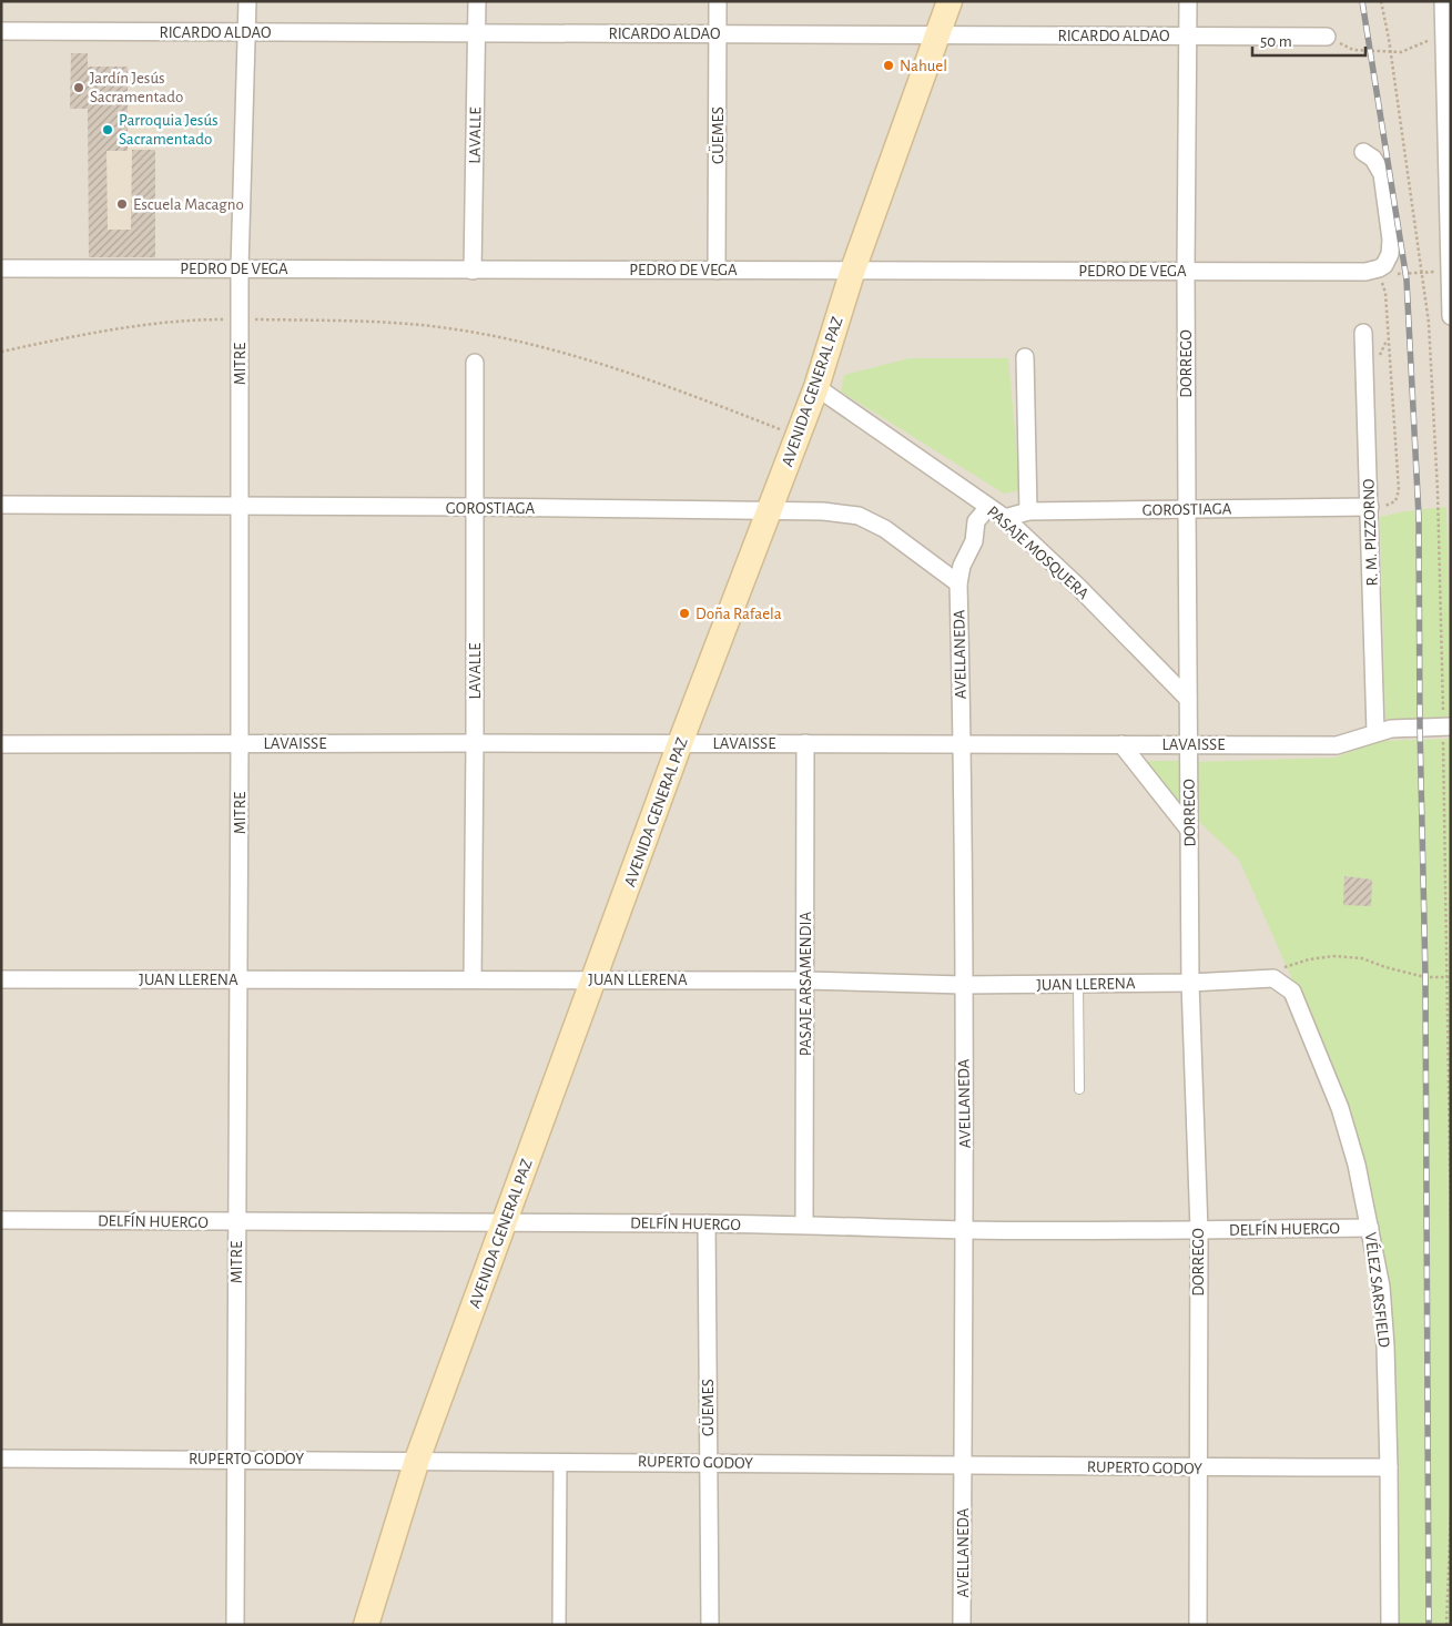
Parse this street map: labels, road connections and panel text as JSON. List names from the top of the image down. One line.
{"streets":{"main road":["AVENIDA GENERAL PAZ"],"street":["RICARDO ALDAO","LAVALLE","GÜEMES","PEDRO DE VEGA","MITRE","DORREGO","GOROSTIAGA","R. M. PIZZORNO","PASAJE MOSQUERA","AVELLANEDA","LAVAISSE","JUAN LLERENA","PASAJE ARSAMENDIA","DELFÍN HUERGO","VÉLEZ SARSFIELD","RUPERTO GODOY"]},"crossings":[["RICARDO ALDAO","LAVALLE"],["RICARDO ALDAO","GÜEMES"],["RICARDO ALDAO","MITRE"],["RICARDO ALDAO","DORREGO"],["RICARDO ALDAO","AVENIDA GENERAL PAZ"],["LAVALLE","PEDRO DE VEGA"],["LAVALLE","GOROSTIAGA"],["LAVALLE","LAVAISSE"],["LAVALLE","JUAN LLERENA"],["GÜEMES","PEDRO DE VEGA"],["GÜEMES","DELFÍN HUERGO"],["GÜEMES","RUPERTO GODOY"],["PEDRO DE VEGA","MITRE"],["PEDRO DE VEGA","DORREGO"],["PEDRO DE VEGA","AVENIDA GENERAL PAZ"],["MITRE","GOROSTIAGA"],["MITRE","LAVAISSE"],["MITRE","JUAN LLERENA"],["MITRE","DELFÍN HUERGO"],["MITRE","RUPERTO GODOY"],["DORREGO","GOROSTIAGA"],["DORREGO","PASAJE MOSQUERA"],["DORREGO","LAVAISSE"],["DORREGO","JUAN LLERENA"],["DORREGO","DELFÍN HUERGO"],["DORREGO","RUPERTO GODOY"],["AVENIDA GENERAL PAZ","GOROSTIAGA"],["AVENIDA GENERAL PAZ","PASAJE MOSQUERA"],["AVENIDA GENERAL PAZ","LAVAISSE"],["AVENIDA GENERAL PAZ","JUAN LLERENA"],["AVENIDA GENERAL PAZ","DELFÍN HUERGO"],["AVENIDA GENERAL PAZ","RUPERTO GODOY"],["GOROSTIAGA","R. M. PIZZORNO"],["GOROSTIAGA","PASAJE MOSQUERA"],["GOROSTIAGA","AVELLANEDA"],["R. M. PIZZORNO","LAVAISSE"],["PASAJE MOSQUERA","AVELLANEDA"],["AVELLANEDA","LAVAISSE"],["AVELLANEDA","JUAN LLERENA"],["AVELLANEDA","DELFÍN HUERGO"],["AVELLANEDA","RUPERTO GODOY"],["LAVAISSE","PASAJE ARSAMENDIA"],["JUAN LLERENA","PASAJE ARSAMENDIA"],["JUAN LLERENA","VÉLEZ SARSFIELD"],["PASAJE ARSAMENDIA","DELFÍN HUERGO"],["DELFÍN HUERGO","VÉLEZ SARSFIELD"],["VÉLEZ SARSFIELD","RUPERTO GODOY"]],"places":["Nahuel","Jardín Jesús Sacramentado","Parroquia Jesús Sacramentado","Escuela Macagno","Doña Rafaela"],"scale_bar":"50 m"}
